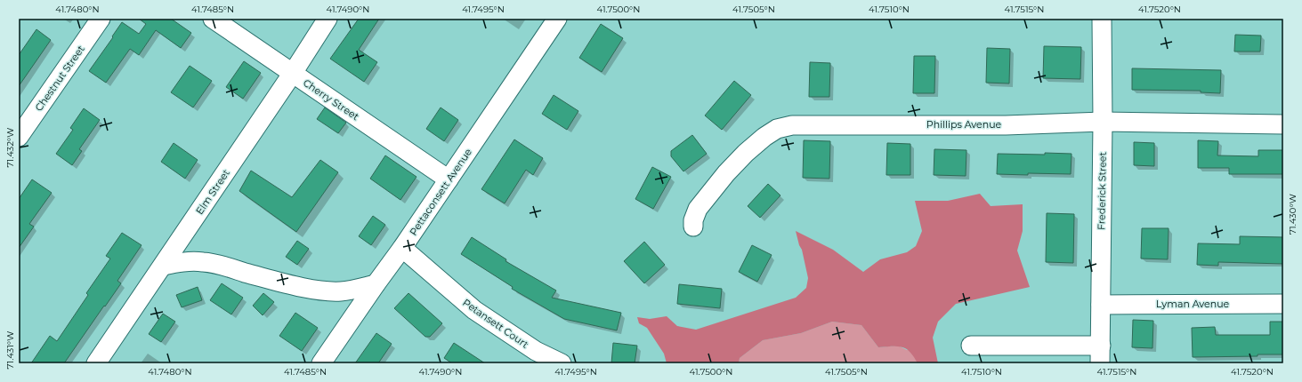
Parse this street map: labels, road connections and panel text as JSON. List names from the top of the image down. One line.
{"streets":{"street":["Chestnut Street","Cherry Street","Phillips Avenue","Frederick Street","Elm Street","Pettaconsett Avenue","Lyman Avenue","Petansett Court"]},"crossings":[["Cherry Street","Elm Street"],["Cherry Street","Pettaconsett Avenue"],["Phillips Avenue","Frederick Street"],["Frederick Street","Lyman Avenue"],["Pettaconsett Avenue","Petansett Court"]],"coordinates":["41.7480°N","41.7485°N","41.7490°N","41.7495°N","41.7500°N","41.7505°N","41.7510°N","41.7515°N","41.7520°N","71.432°W","71.430°W","71.431°W"]}
